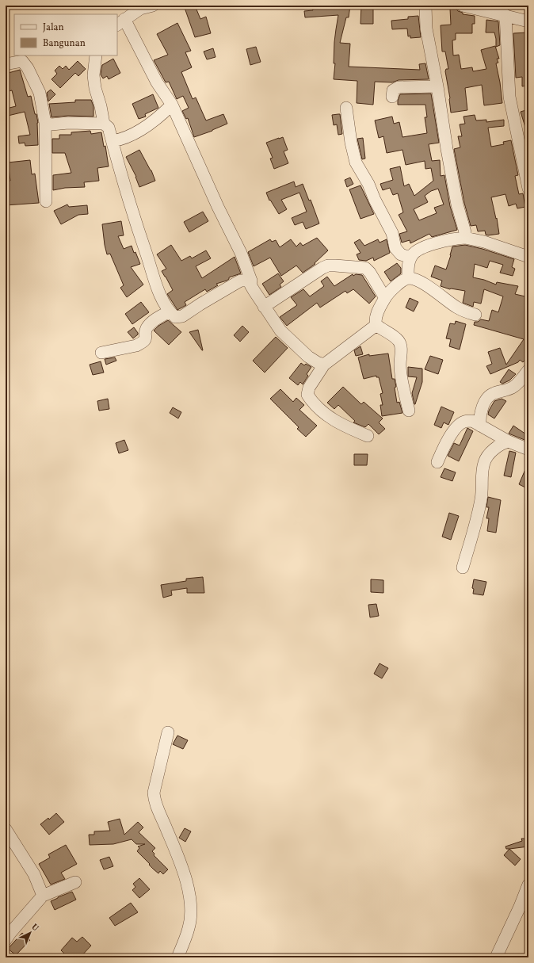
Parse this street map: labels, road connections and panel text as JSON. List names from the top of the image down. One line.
{"legend":["Jalan","Bangunan"],"north":"top right"}
